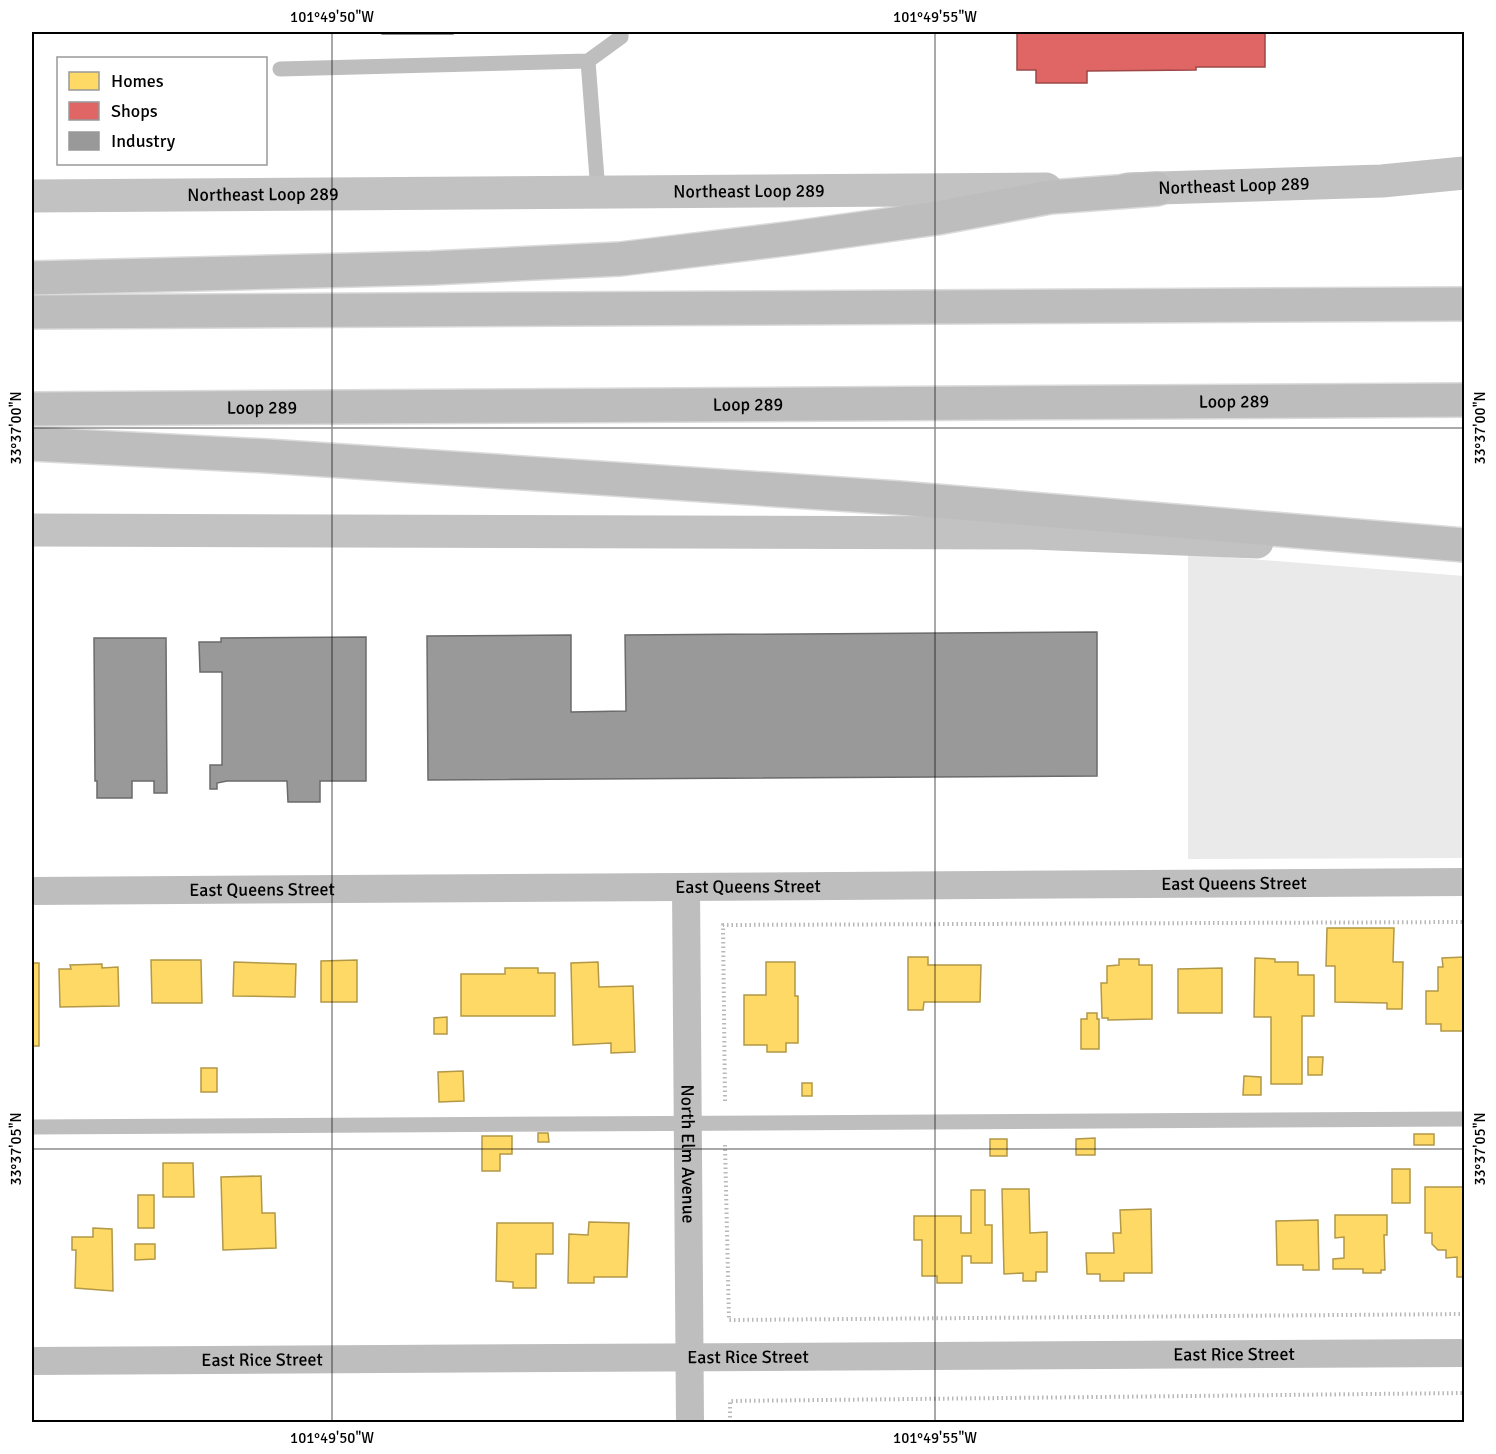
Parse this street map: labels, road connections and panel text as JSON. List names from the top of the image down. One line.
{"streets":{"highway":["Loop 289"],"main road":["Northeast Loop 289"],"street":["East Queens Street","North Elm Avenue","East Rice Street"]},"crossings":[["East Queens Street","North Elm Avenue"],["North Elm Avenue","East Rice Street"]],"legend":["Homes","Shops","Industry"],"coordinates":["101°49'50\"W","101°49'55\"W","33°37'00\"N","33°37'05\"N"]}
